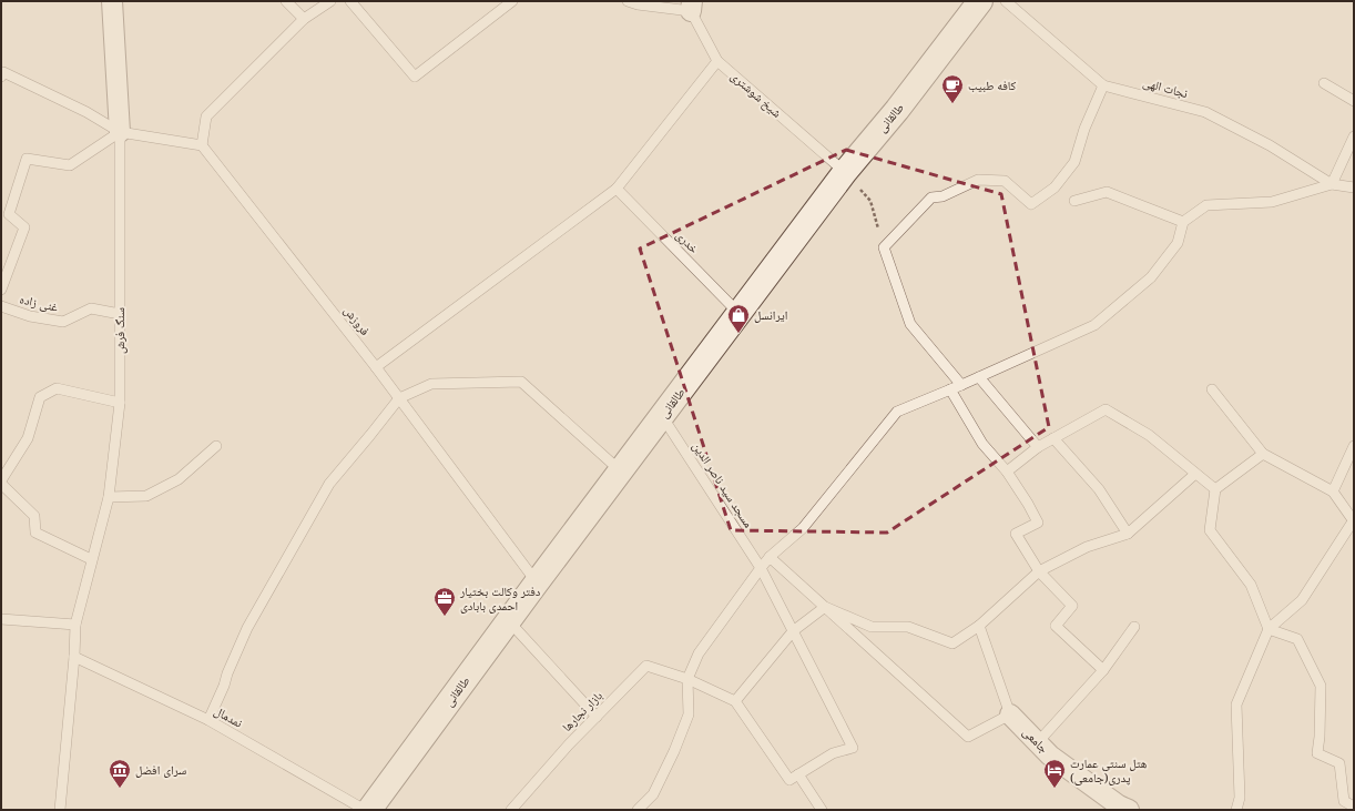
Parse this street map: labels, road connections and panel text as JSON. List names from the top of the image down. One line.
{"streets":{"main road":["طالقانی"],"street":["سنگ فرش","جامعی"],"lane":["نجات الهی","شیخ شوشتری","خدری","غنی زاده","فروزش","مسجد سید ناصر الدین","بازار نجارها","نمدمال"]},"crossings":[["شیخ شوشتری","طالقانی"],["طالقانی","خدری"],["طالقانی","فروزش"],["طالقانی","مسجد سید ناصر الدین"],["غنی زاده","سنگ فرش"],["سنگ فرش","نمدمال"]],"places":{"cafe":["کافه طبیب"],"shop":["ایرانسل"],"office":["دفتر وکالت بختیار احمدی بابادی"],"museum":["سرای افضل"],"hotel":["هتل سنتی عمارت پدری(جامعی)"]}}
